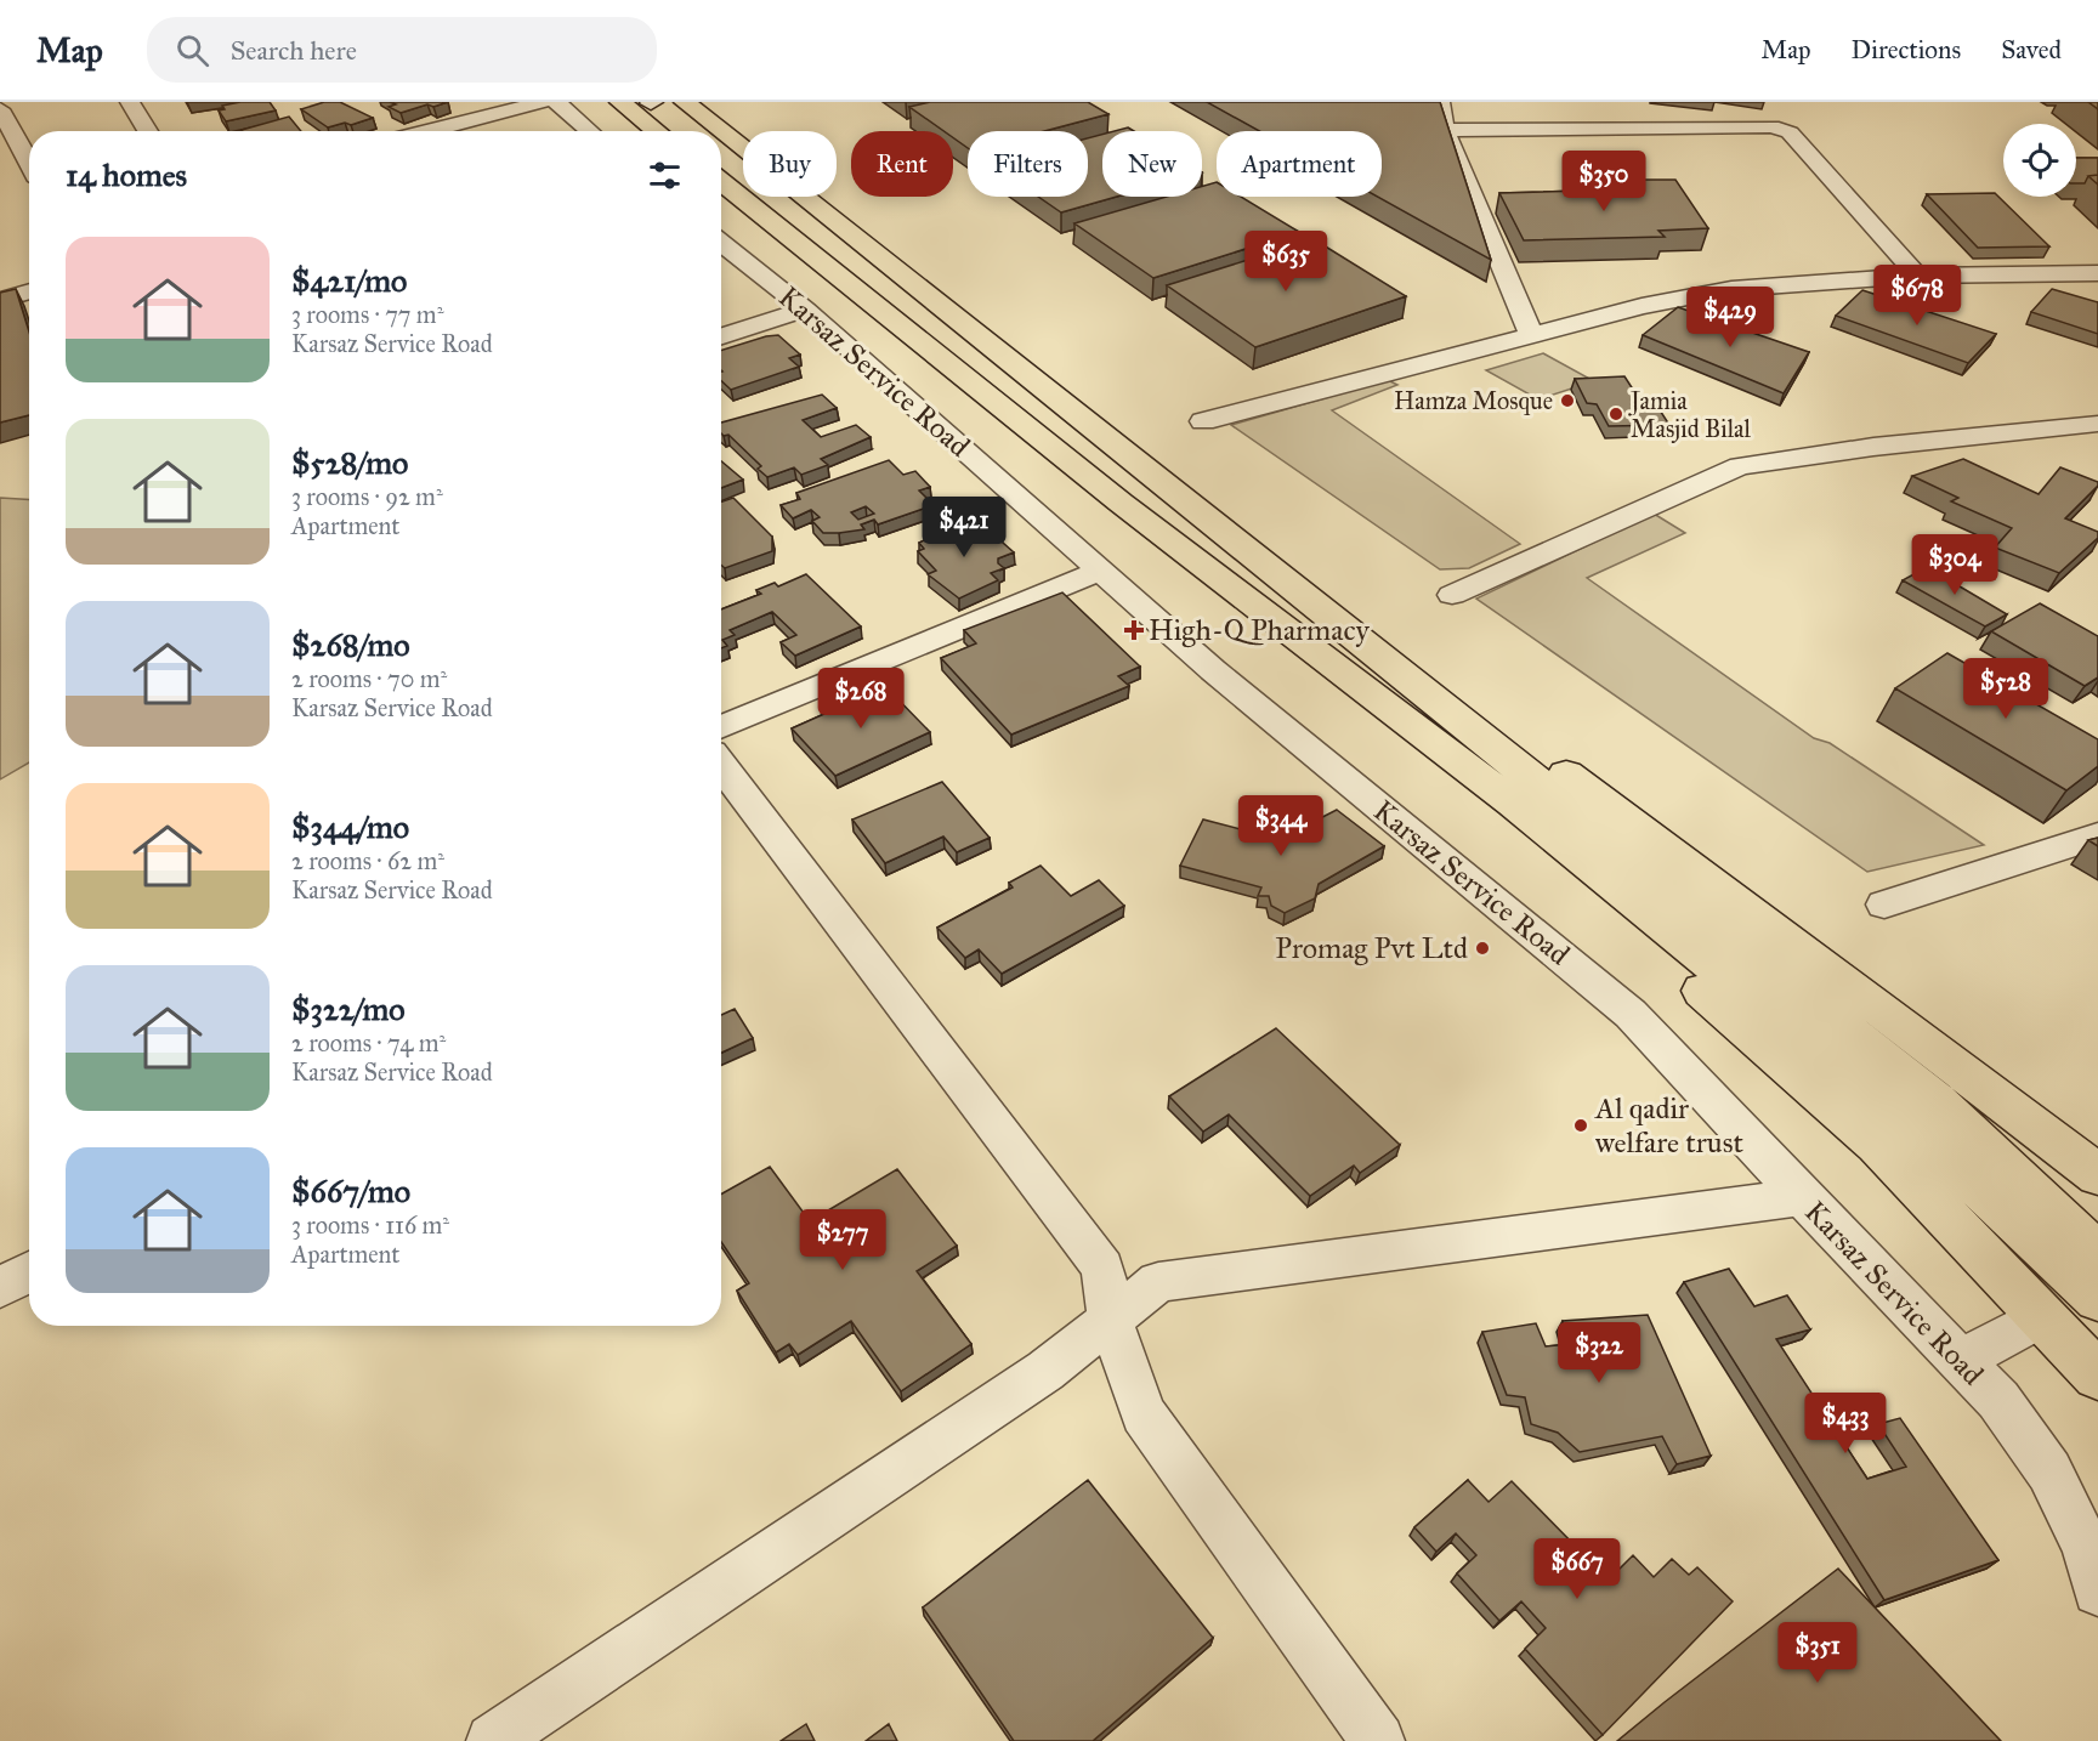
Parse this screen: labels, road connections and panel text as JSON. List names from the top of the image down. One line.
{"streets":{"street":["Karsaz Service Road"]},"places":{"other":["Hamza Mosque","Jamia Masjid Bilal","Promag Pvt Ltd","Al qadir welfare trust"],"health":["High-Q Pharmacy"]},"page":{"header":"Map","search":"Search here","nav":["Map","Directions","Saved"],"chip":["Buy","Rent","Filters","New","Apartment"],"heading":"14 homes","price":["$350","$635","$678","$429","$421","$304","$528","$268","$344","$277","$322","$433","$667","$351"],"list":[{"name":"$421/mo","note":"3 rooms · 77 m² · Karsaz Service Road"},{"name":"$528/mo","note":"3 rooms · 92 m² · Apartment"},{"name":"$268/mo","note":"2 rooms · 70 m² · Karsaz Service Road"},{"name":"$344/mo","note":"2 rooms · 62 m² · Karsaz Service Road"},{"name":"$322/mo","note":"2 rooms · 74 m² · Karsaz Service Road"},{"name":"$667/mo","note":"3 rooms · 116 m² · Apartment"}]}}
